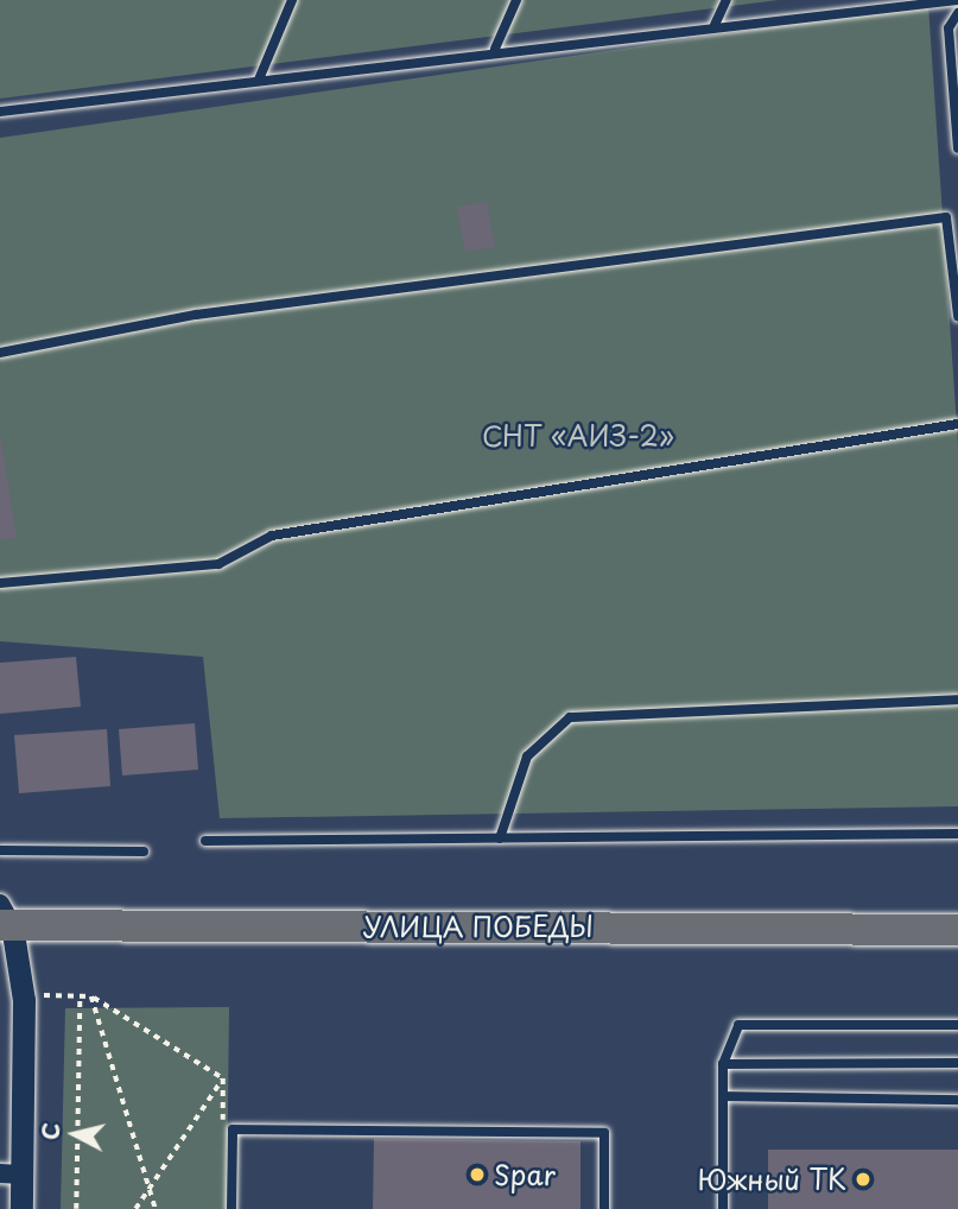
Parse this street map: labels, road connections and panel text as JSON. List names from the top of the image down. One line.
{"streets":{"highway":["УЛИЦА ПОБЕДЫ"]},"parks":["СНТ «АИЗ-2»"],"places":["Spar","Южный ТК"],"north":"left"}
